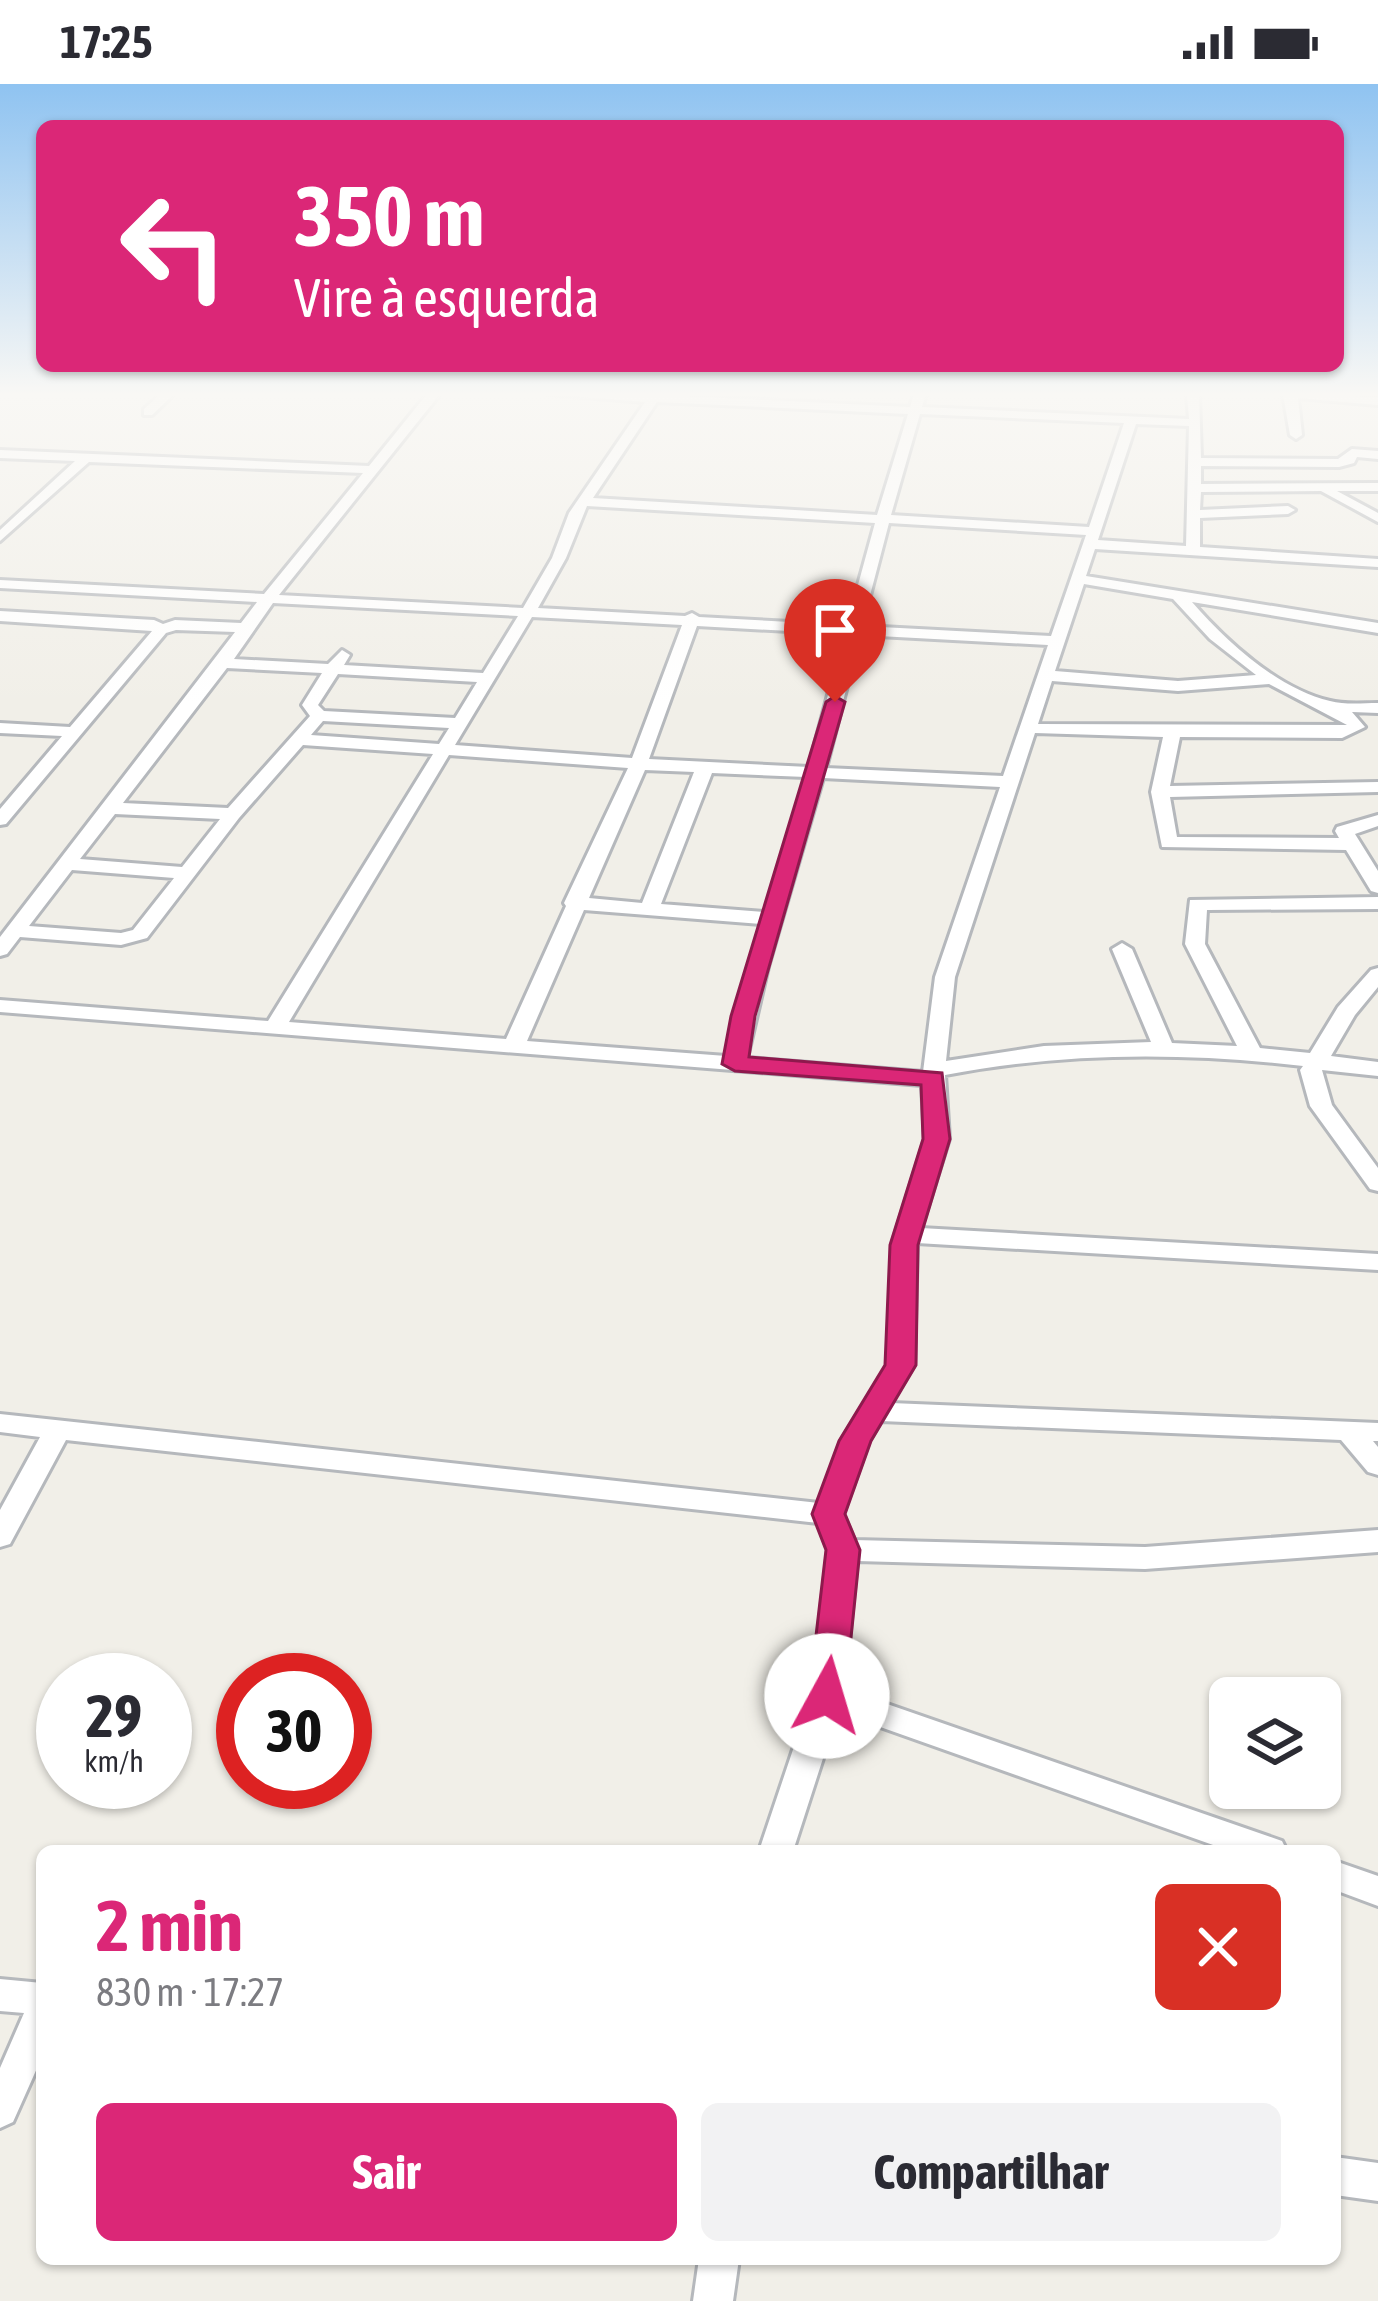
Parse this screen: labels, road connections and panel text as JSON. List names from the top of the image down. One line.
{"page":{"status":"17:25","turn":["350 m","Vire à esquerda"],"speed":"29 km/h","limit":"30","heading":["2 min","830 m · 17:27"],"buttons":["Sair","Compartilhar"]}}
